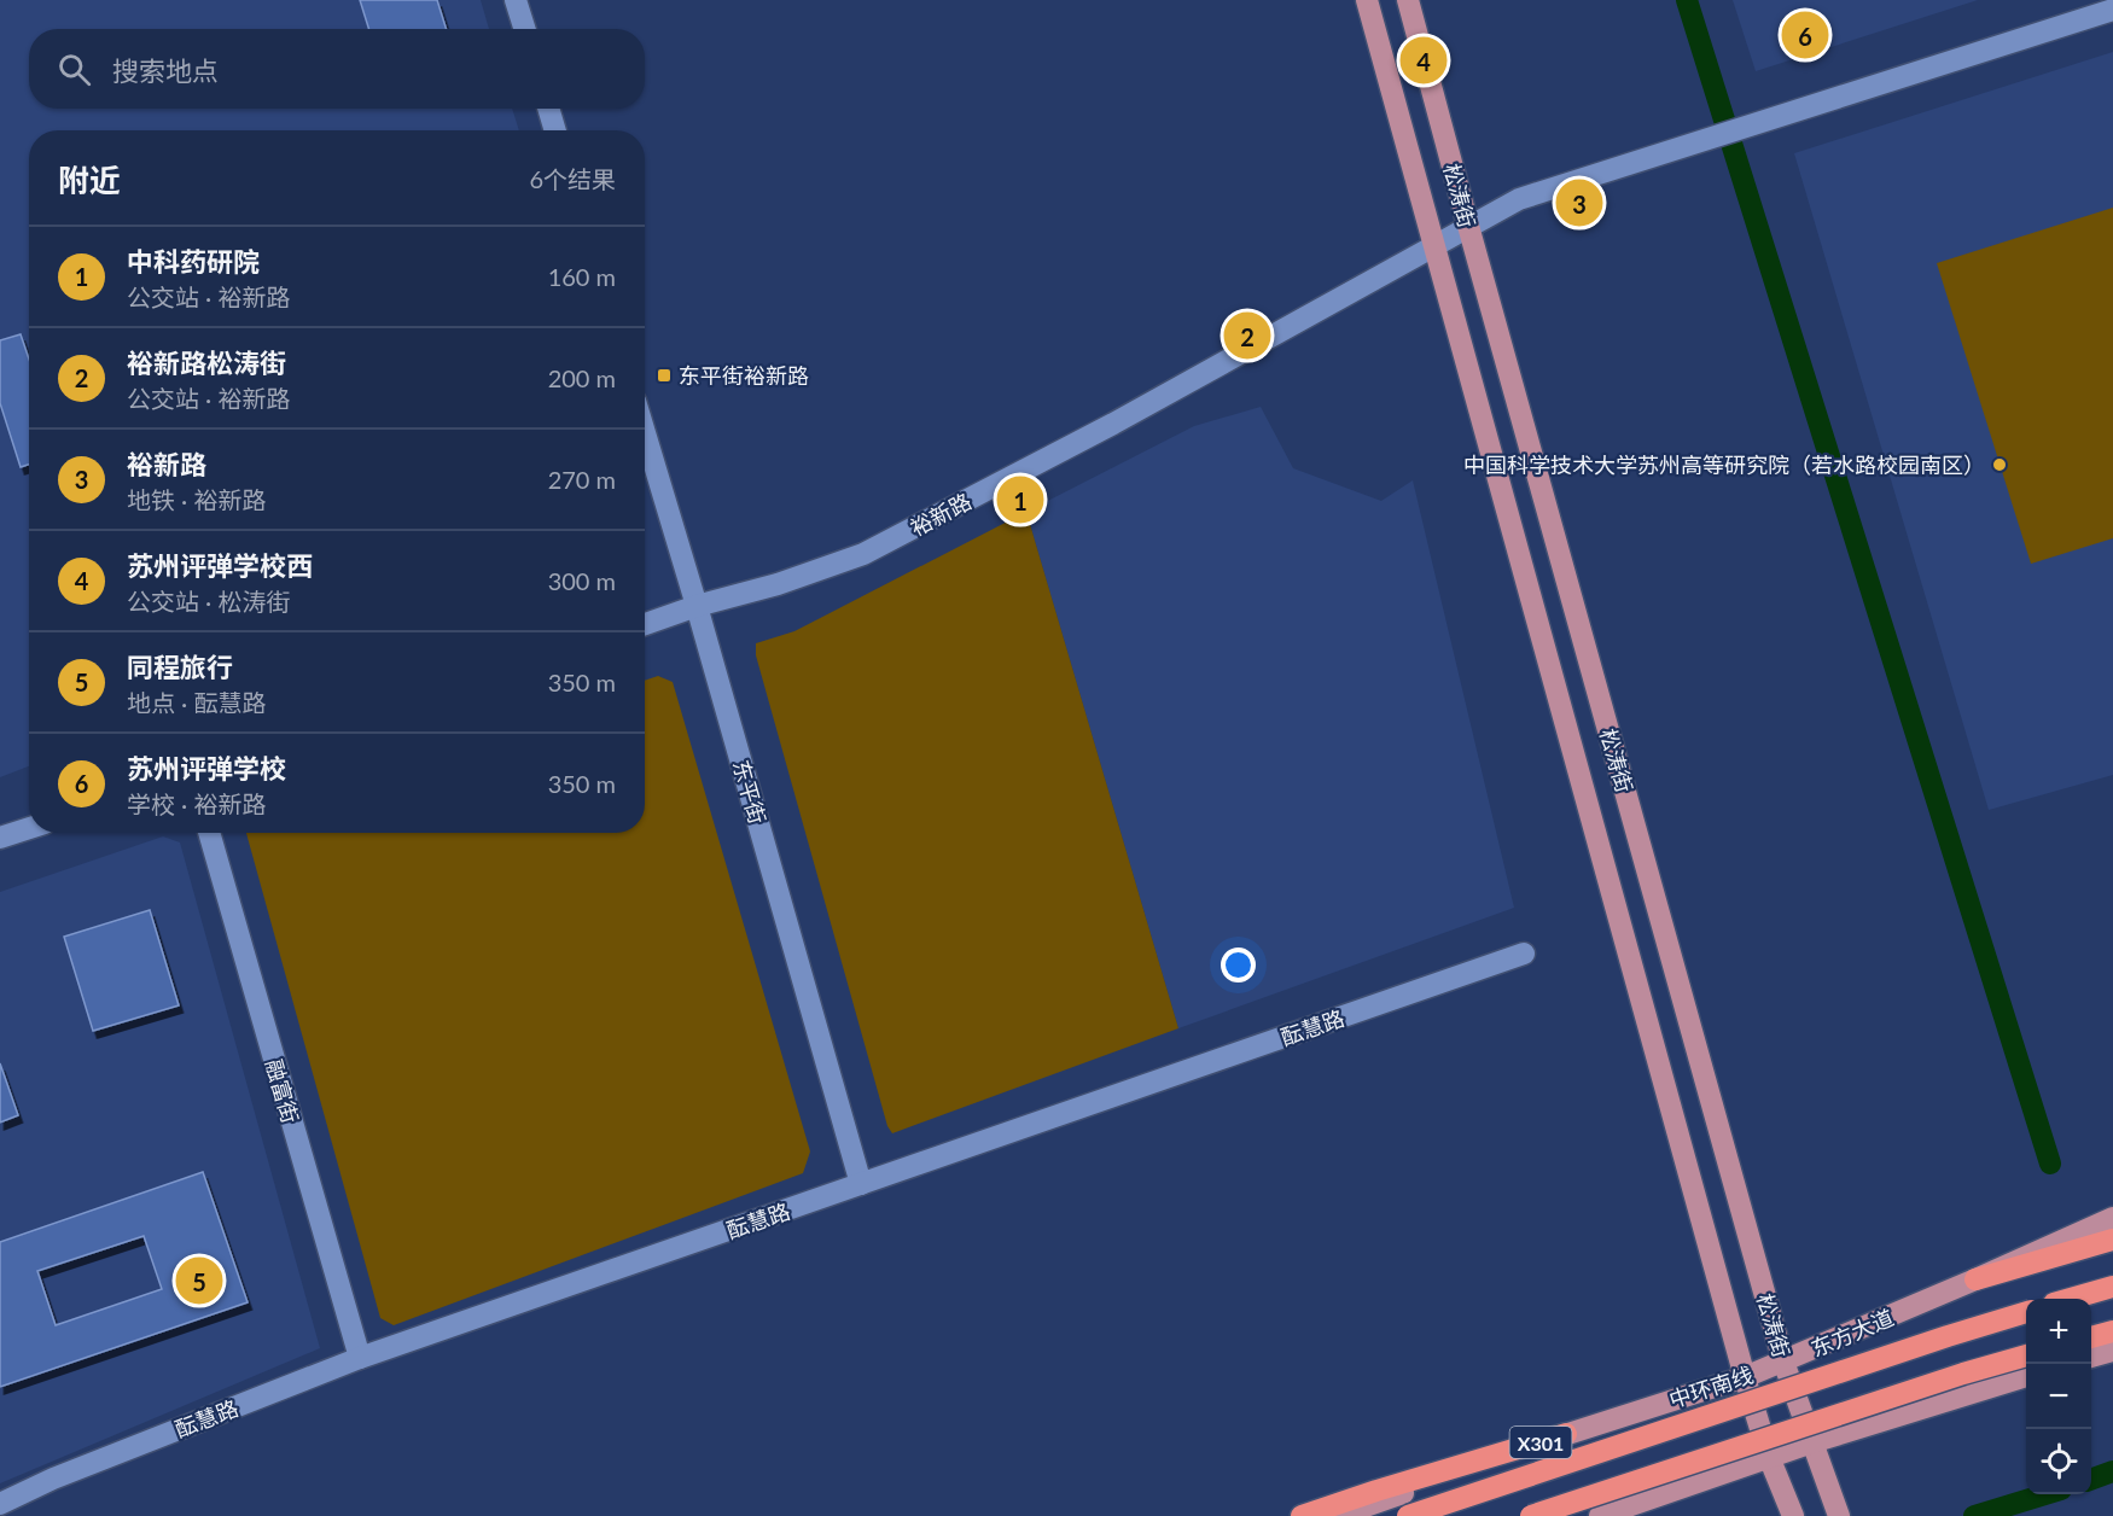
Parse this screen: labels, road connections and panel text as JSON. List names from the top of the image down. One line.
{"streets":{"highway":["中环南线"],"main road":["松涛街","东方大道","X301"],"street":["裕新路","东平街","酝慧路","融富街"]},"crossings":[["松涛街","裕新路"],["松涛街","东方大道"],["裕新路","东平街"],["东平街","酝慧路"],["酝慧路","融富街"]],"places":{"transit":["东平街裕新路"],"other":["中国科学技术大学苏州高等研究院（若水路校园南区）"]},"page":{"pins":["6","4","3","2","1","5"],"search":"搜索地点","heading":["附近","6个结果"],"list":[{"mark":"1","name":"中科药研院","note":"公交站 · 裕新路","value":"160 m"},{"mark":"2","name":"裕新路松涛街","note":"公交站 · 裕新路","value":"200 m"},{"mark":"3","name":"裕新路","note":"地铁 · 裕新路","value":"270 m"},{"mark":"4","name":"苏州评弹学校西","note":"公交站 · 松涛街","value":"300 m"},{"mark":"5","name":"同程旅行","note":"地点 · 酝慧路","value":"350 m"},{"mark":"6","name":"苏州评弹学校","note":"学校 · 裕新路","value":"350 m"}],"map_buttons":["+","−"]}}
